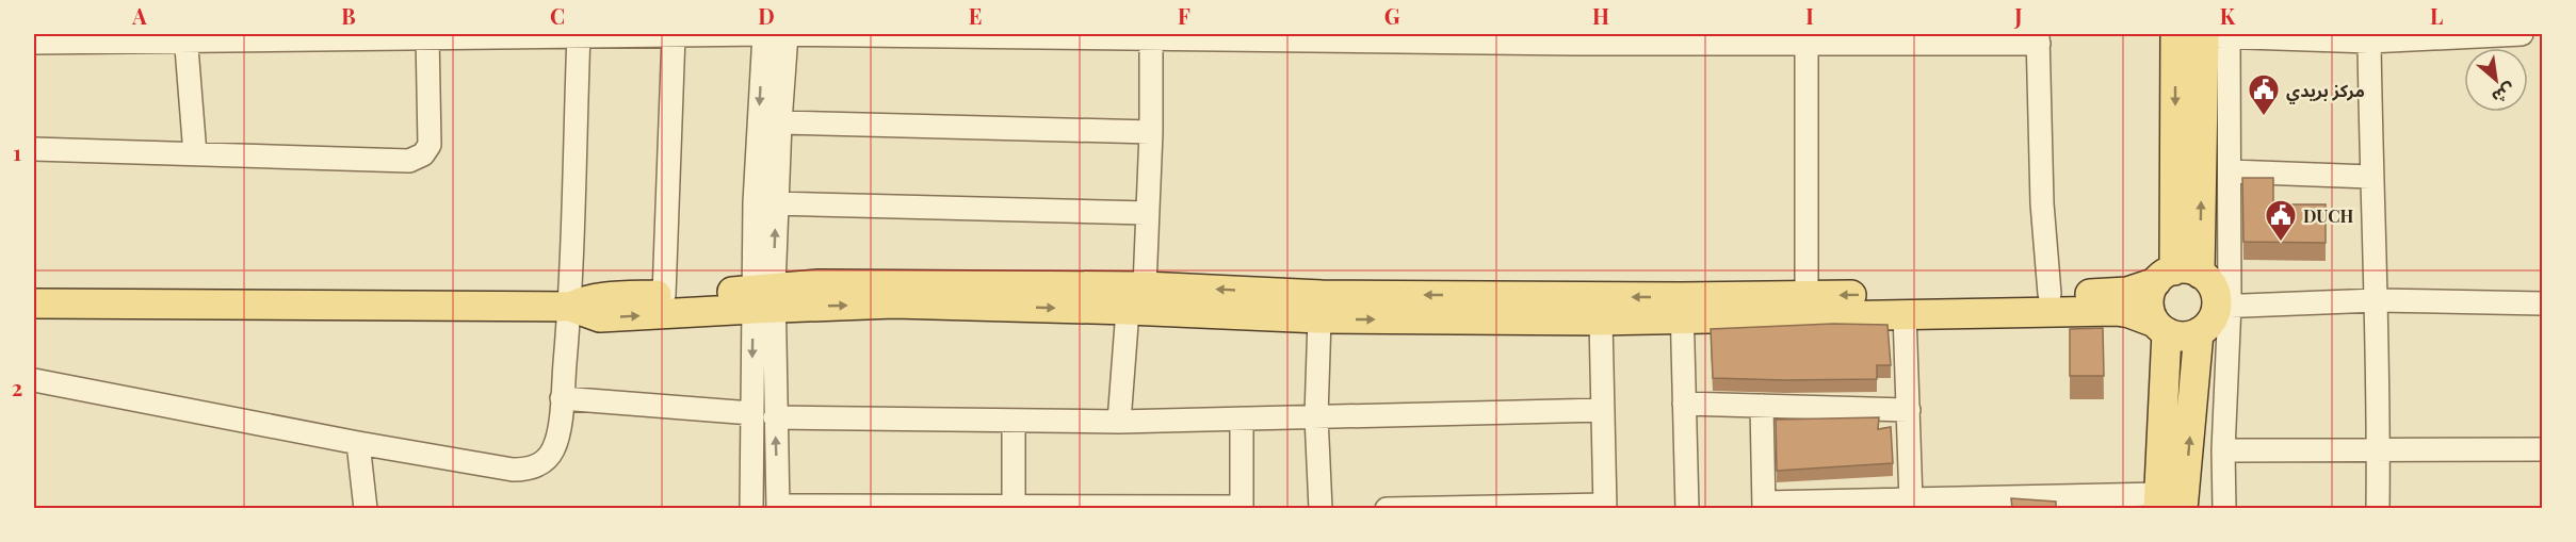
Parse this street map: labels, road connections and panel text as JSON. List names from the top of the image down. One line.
{"places":{"public building":["مركز بريدي","DUCH"]},"north":"bottom right","grid":{"columns":["A","B","C","D","E","F","G","H","I","J","K","L"],"rows":["1","2"]}}
